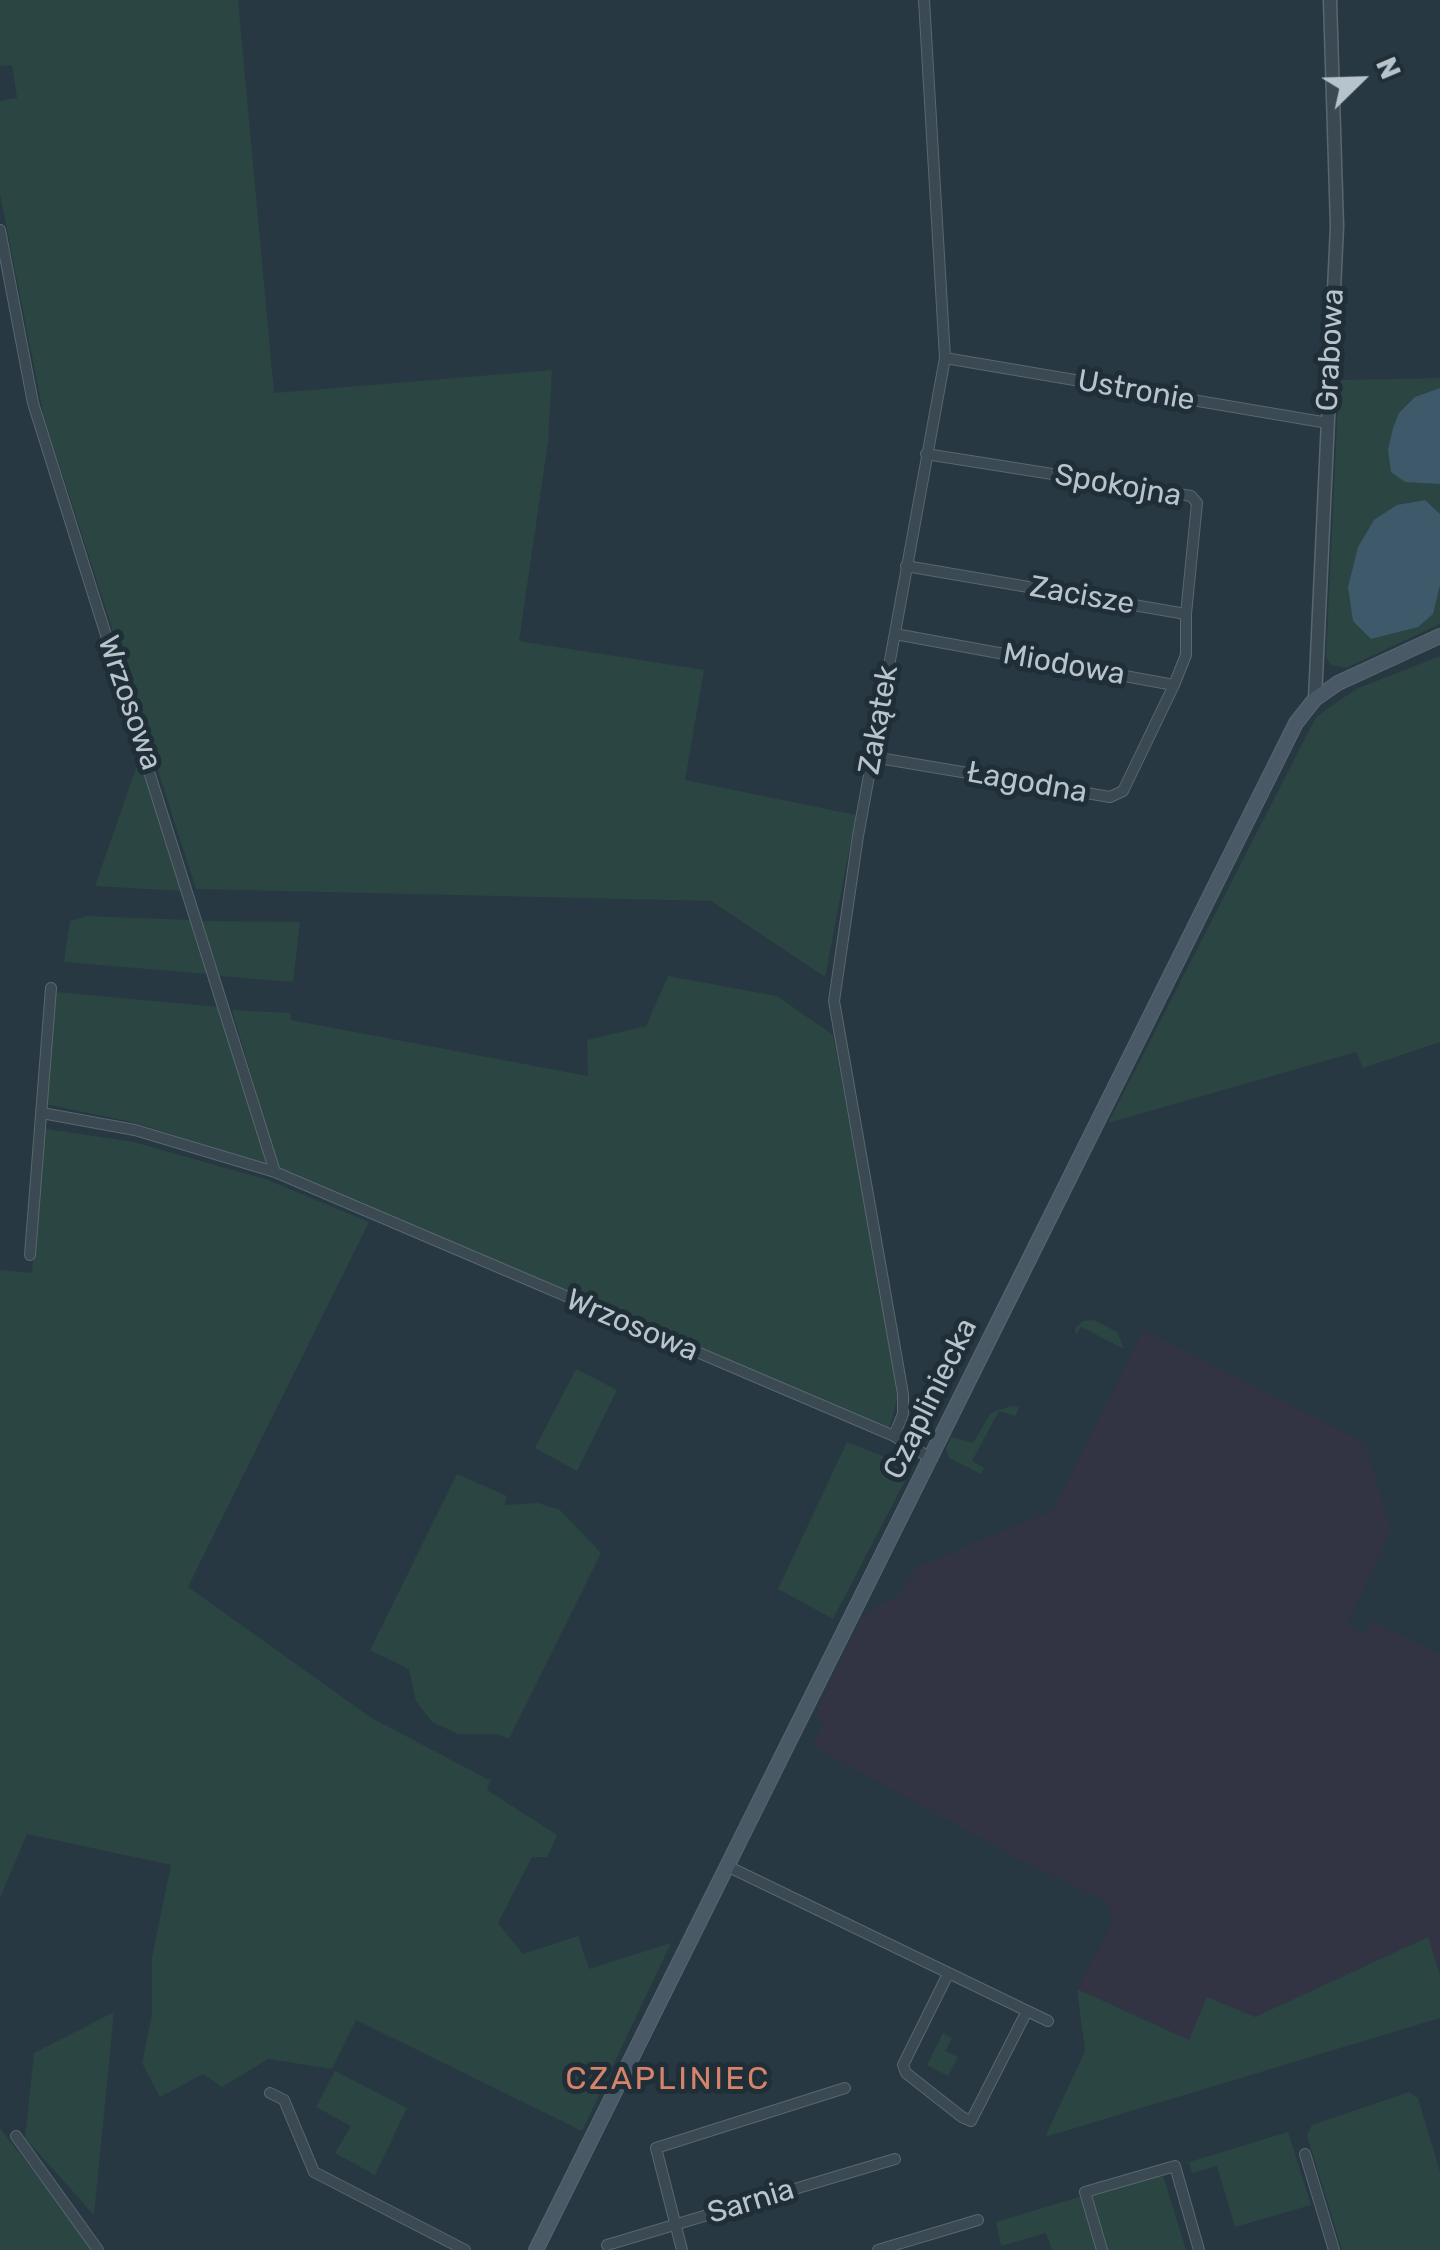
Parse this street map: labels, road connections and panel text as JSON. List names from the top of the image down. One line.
{"streets":{"main road":["Czapliniecka"],"street":["Grabowa","Ustronie","Spokojna","Zacisze","Miodowa","Wrzosowa","Zakątek","Łagodna","Sarnia"]},"crossings":[["Grabowa","Ustronie"],["Grabowa","Czapliniecka"],["Ustronie","Zakątek"],["Spokojna","Zacisze"],["Spokojna","Zakątek"],["Zacisze","Zakątek"],["Miodowa","Zakątek"],["Miodowa","Łagodna"],["Wrzosowa","Zakątek"],["Wrzosowa","Czapliniecka"],["Zakątek","Łagodna"]],"districts":["CZAPLINIEC"],"north":"top right"}
